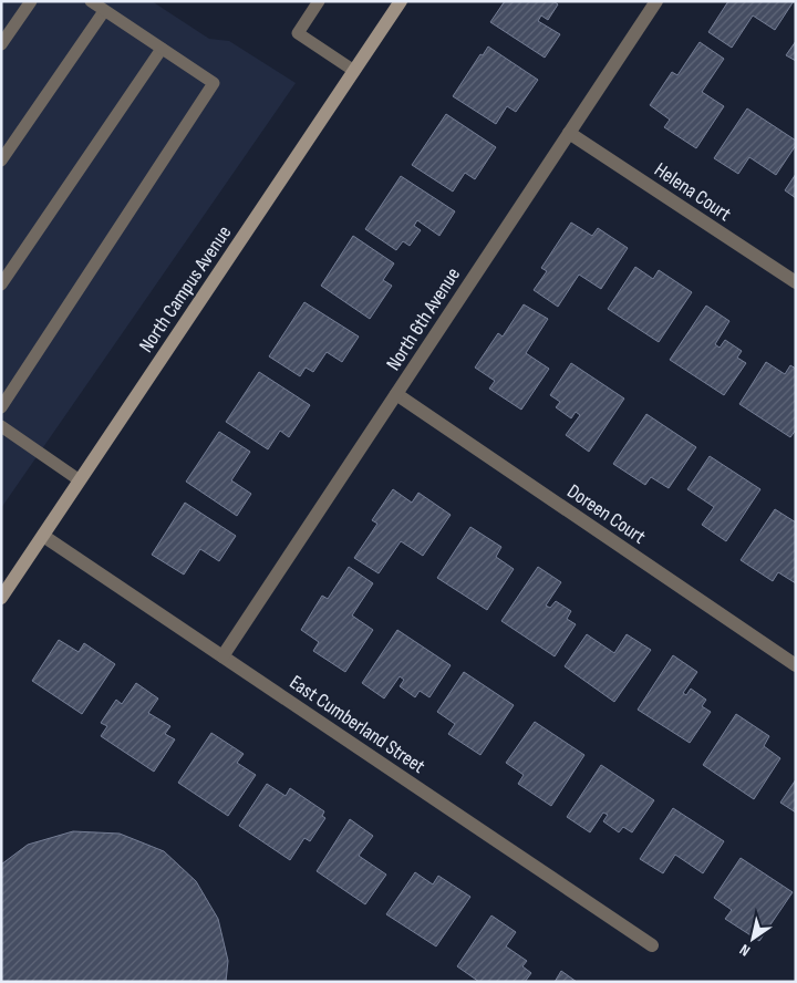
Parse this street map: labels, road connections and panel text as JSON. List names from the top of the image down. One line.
{"streets":{"main road":["North Campus Avenue"],"street":["Helena Court","North 6th Avenue","Doreen Court","East Cumberland Street"]},"crossings":[["Helena Court","North 6th Avenue"],["North Campus Avenue","East Cumberland Street"],["North 6th Avenue","Doreen Court"],["North 6th Avenue","East Cumberland Street"]],"north":"bottom left"}
